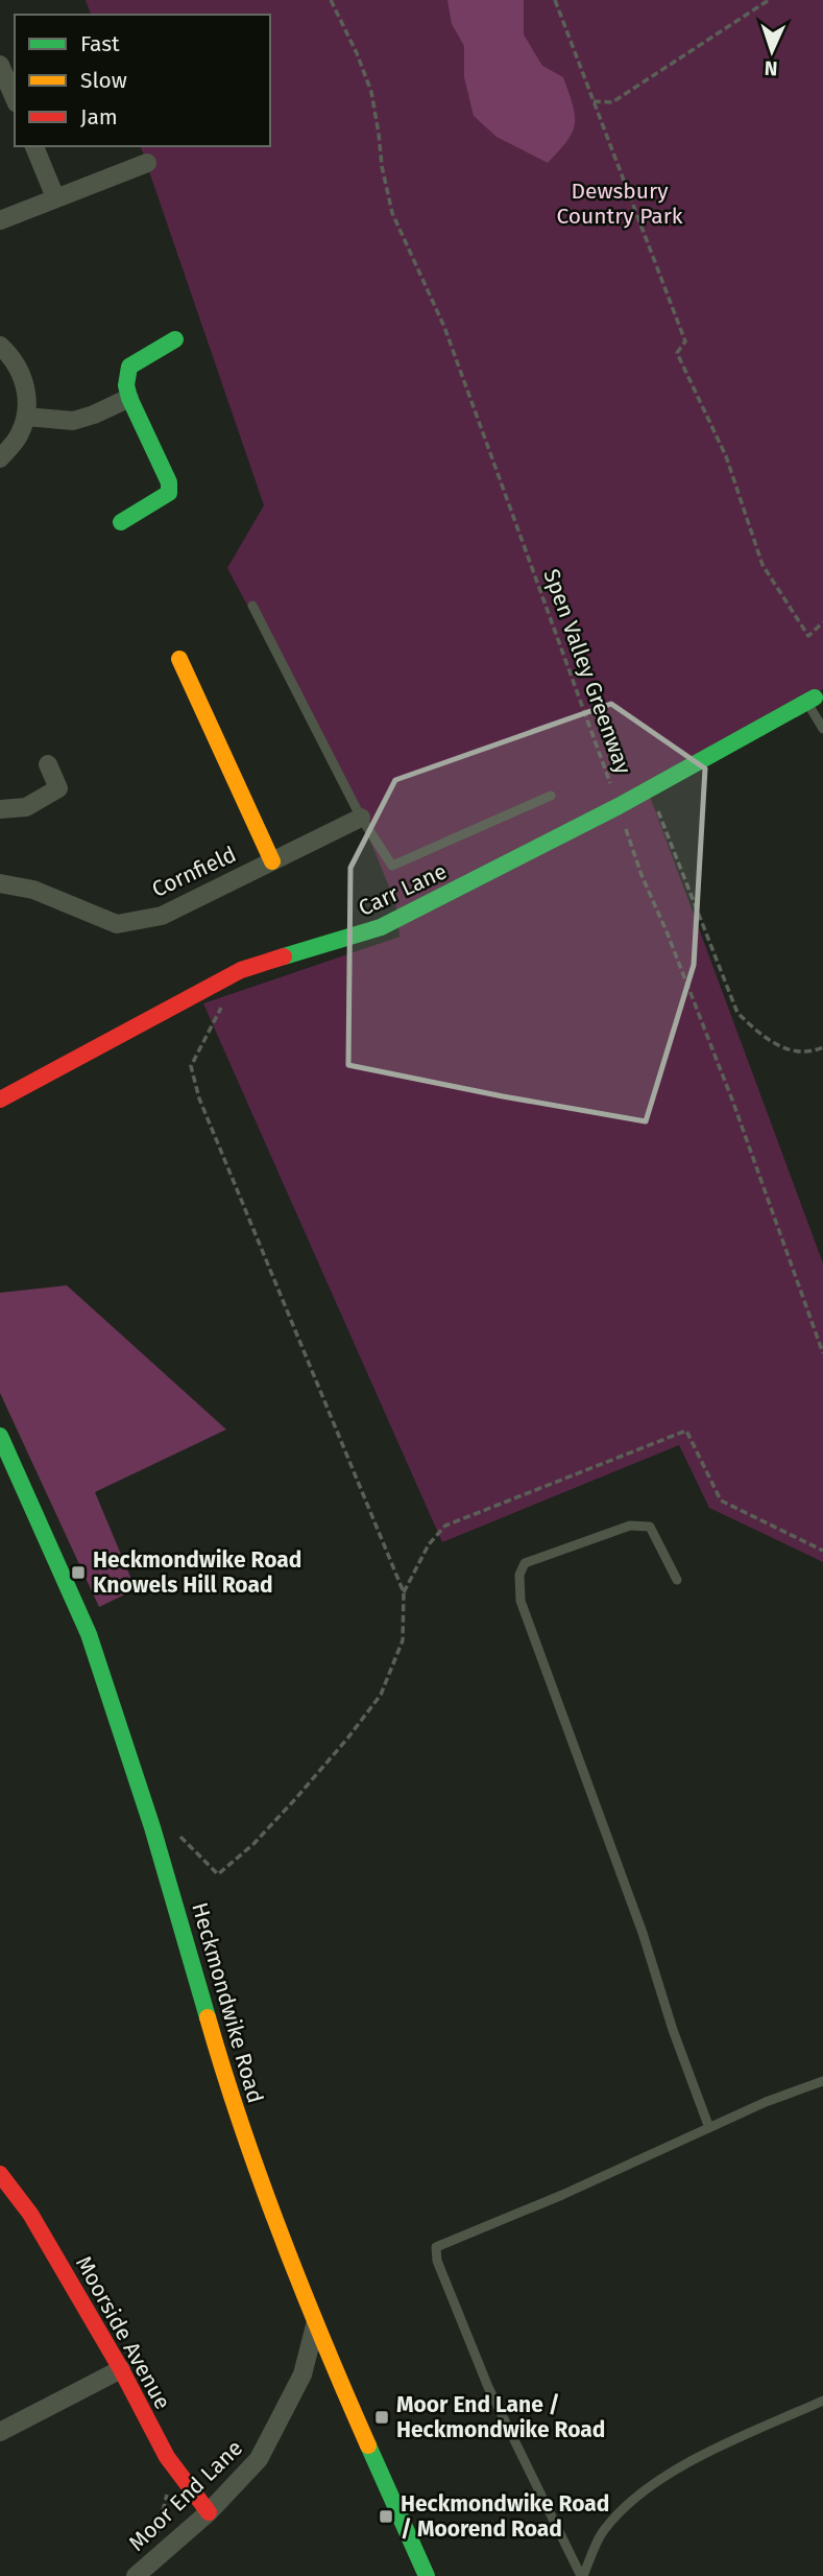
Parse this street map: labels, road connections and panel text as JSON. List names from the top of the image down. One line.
{"streets":{"street":["Cornfield","Carr Lane","Heckmondwike Road","Moorside Avenue","Moor End Lane"],"path":["Spen Valley Greenway"]},"crossings":[["Spen Valley Greenway","Carr Lane"],["Heckmondwike Road","Moor End Lane"],["Moorside Avenue","Moor End Lane"]],"parks":["Dewsbury Country Park"],"places":{"transit":["Heckmondwike Road Knowels Hill Road","Moor End Lane / Heckmondwike Road","Heckmondwike Road / Moorend Road"]},"legend":["Fast","Slow","Jam"],"north":"bottom"}
